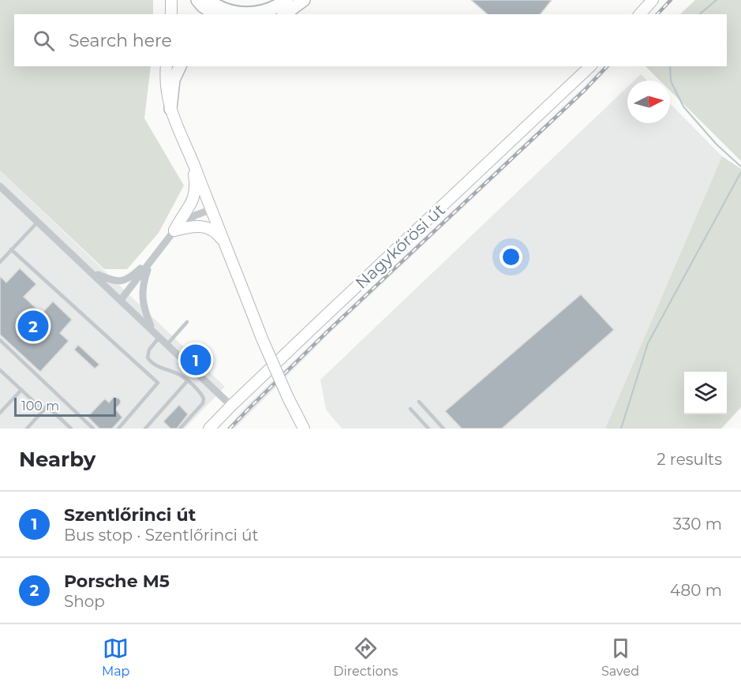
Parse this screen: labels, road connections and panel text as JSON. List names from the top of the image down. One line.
{"streets":{"main road":["Nagykőrösi út"]},"scale_bar":"100 m","north":"right","page":{"search":"Search here","pins":["2","1"],"scale":"100 m","heading":["Nearby","2 results"],"list":[{"mark":"1","name":"Szentlőrinci út","note":"Bus stop · Szentlőrinci út","value":"330 m"},{"mark":"2","name":"Porsche M5","note":"Shop","value":"480 m"}],"nav":["Map","Directions","Saved"]}}
